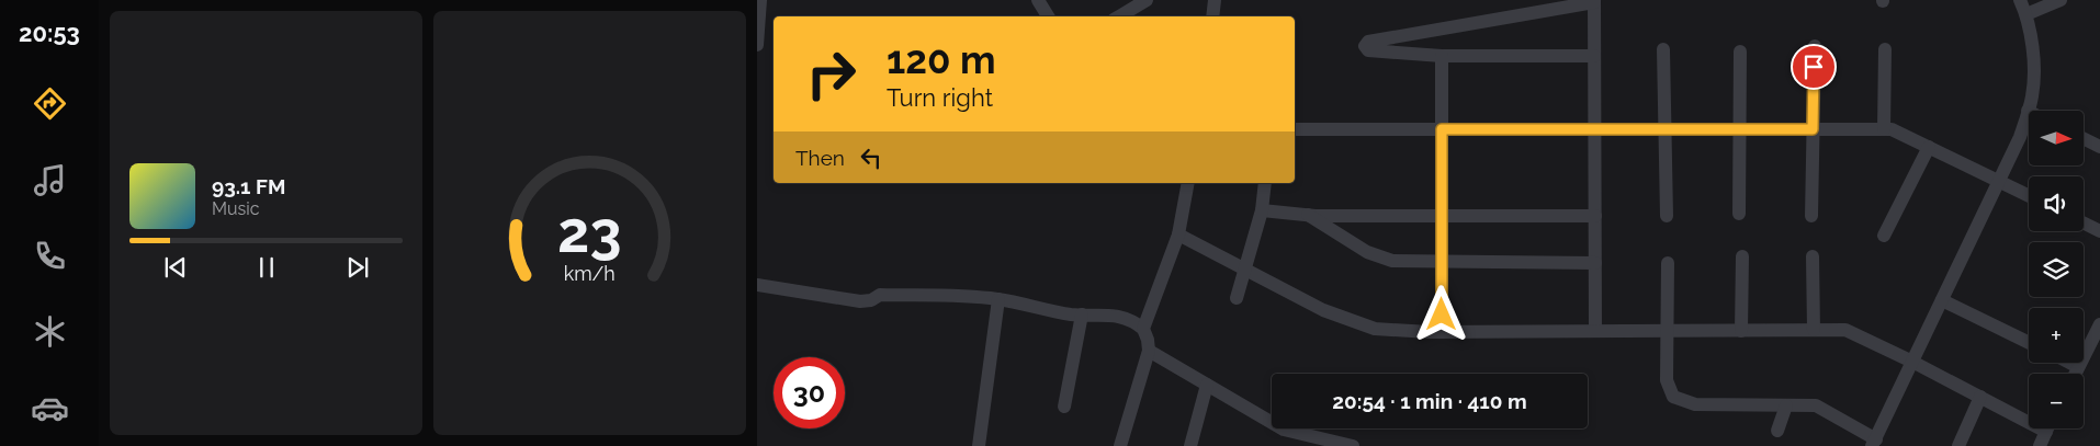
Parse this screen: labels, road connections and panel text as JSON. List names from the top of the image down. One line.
{"north":"right","page":{"tabs":"20:53","turn":["120 m","Turn right"],"map_buttons":["+","−"],"then":"Then","song":["93.1 FM","Music"],"limit":"30","trip":"20:54 · 1 min · 410 m","gauge":["23","km/h"]}}
